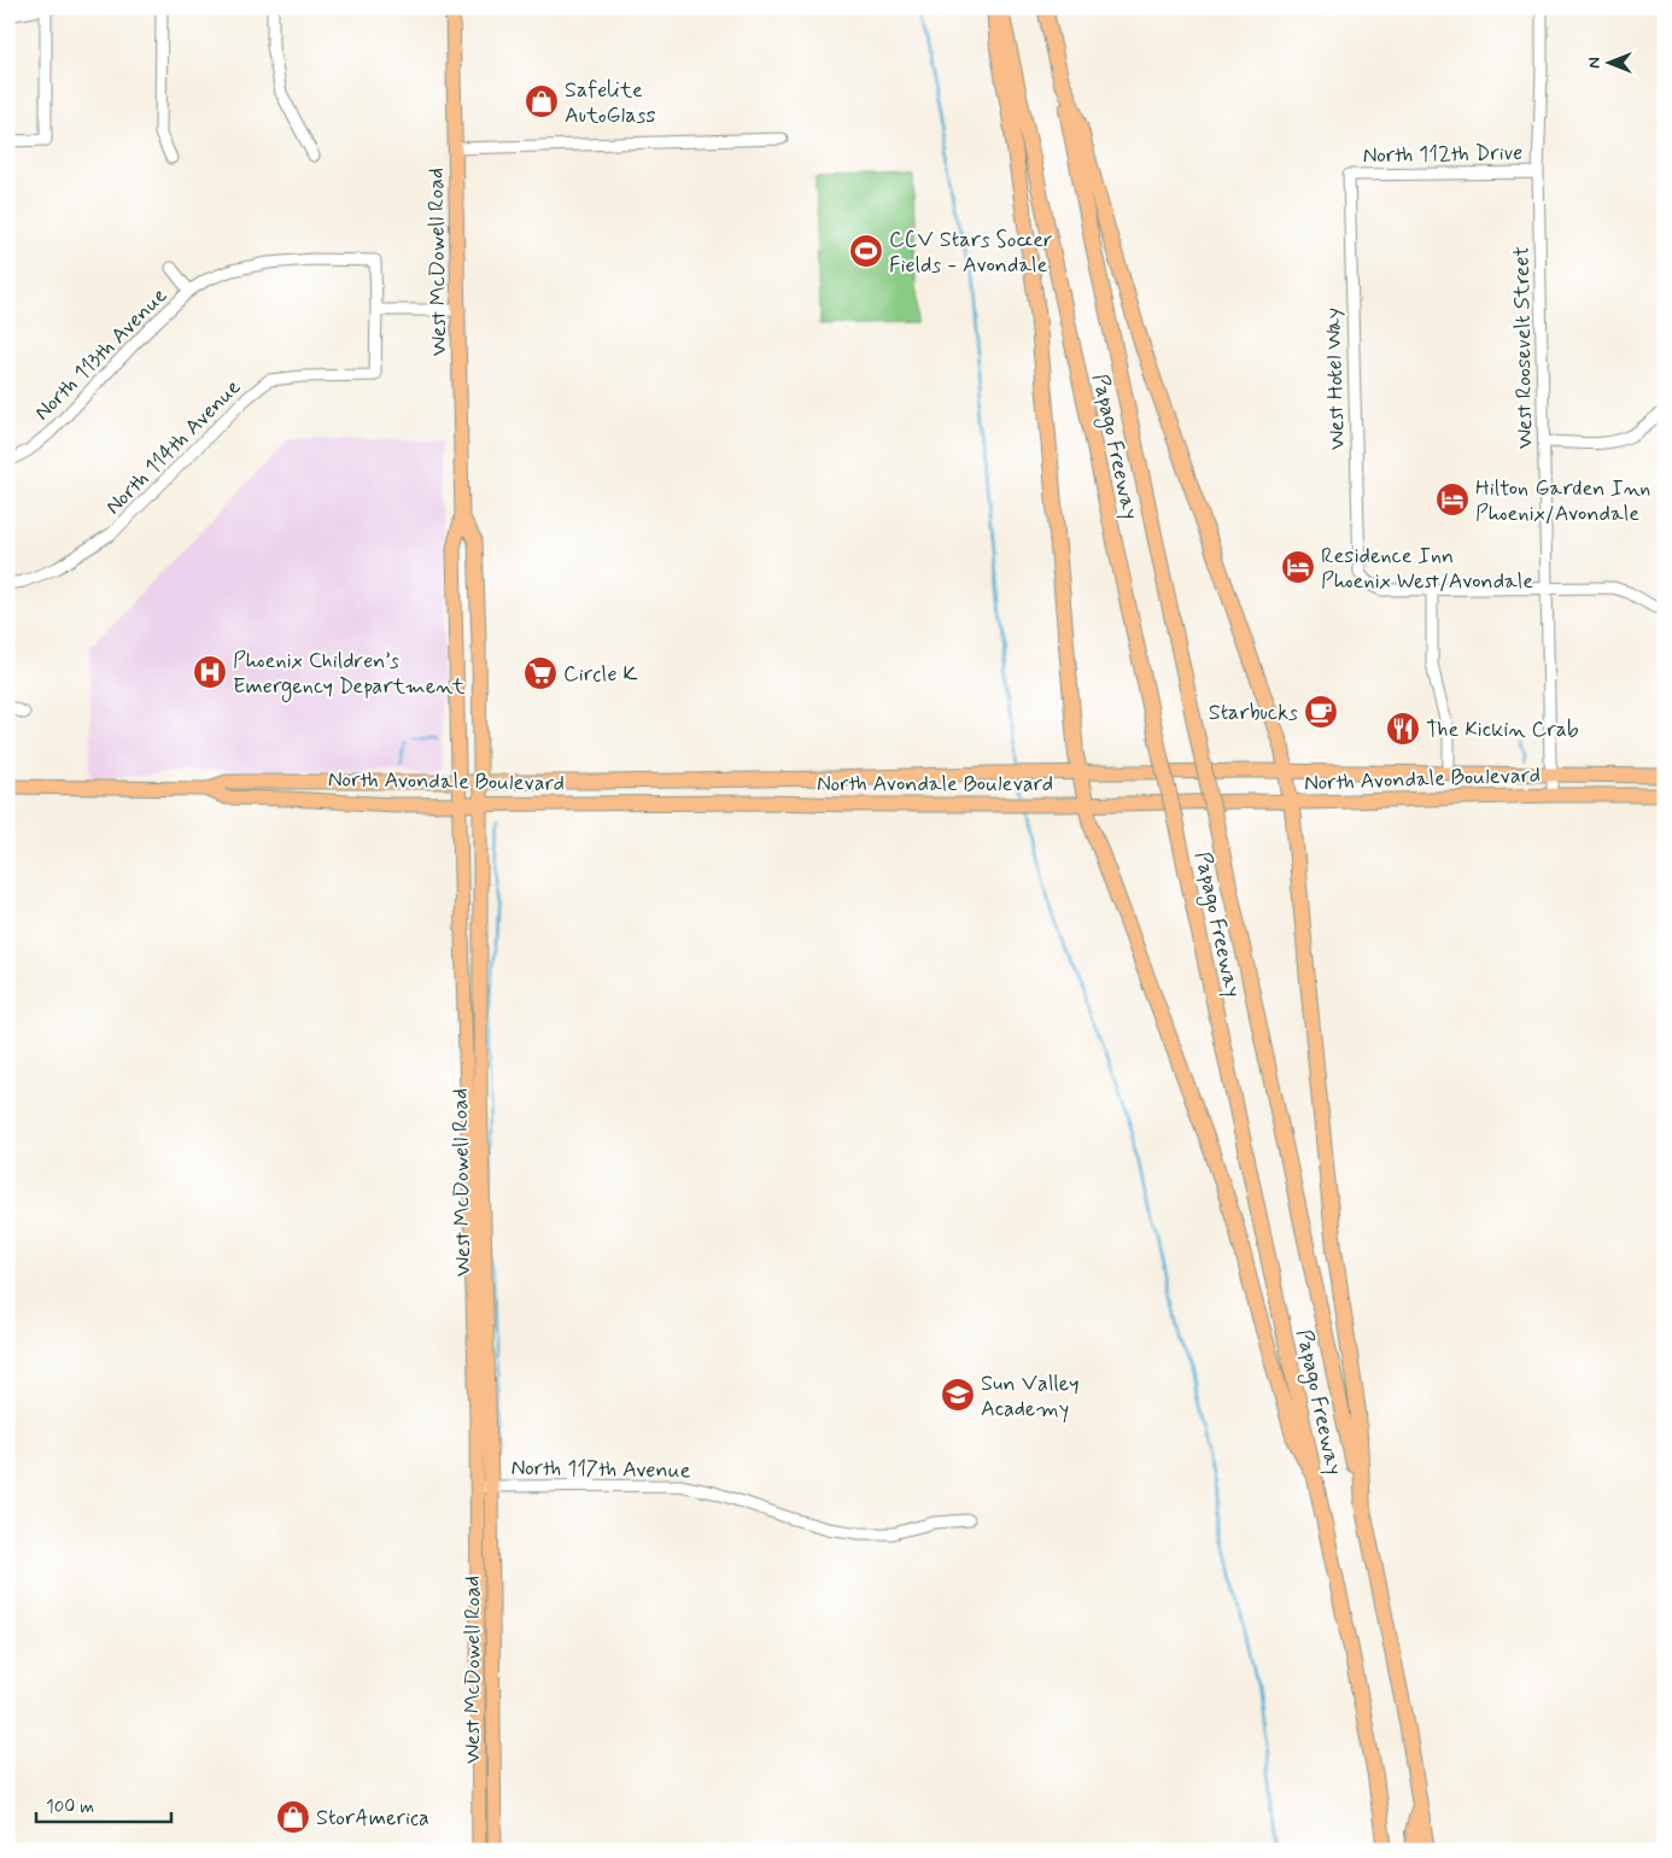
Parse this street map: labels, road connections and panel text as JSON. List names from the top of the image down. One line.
{"streets":{"highway":["Papago Freeway"],"main road":["West McDowell Road","North Avondale Boulevard"],"street":["North 112th Drive","West Roosevelt Street","North 113th Avenue","West Hotel Way","North 114th Avenue","North 117th Avenue"]},"crossings":[["North 112th Drive","West Roosevelt Street"],["North 112th Drive","West Hotel Way"],["West McDowell Road","North Avondale Boulevard"],["West McDowell Road","North 117th Avenue"],["West Roosevelt Street","North Avondale Boulevard"],["North 113th Avenue","North 114th Avenue"]],"places":{"shop":["Safelite AutoGlass","StorAmerica"],"sports":["CCV Stars Soccer Fields - Avondale"],"hotel":["Hilton Garden Inn Phoenix/Avondale","Residence Inn Phoenix West/Avondale"],"hospital":["Phoenix Children’s Emergency Department"],"supermarket":["Circle K"],"cafe":["Starbucks"],"restaurant":["The Kickin Crab"],"school or university":["Sun Valley Academy"]},"scale_bar":"100 m","north":"left"}
